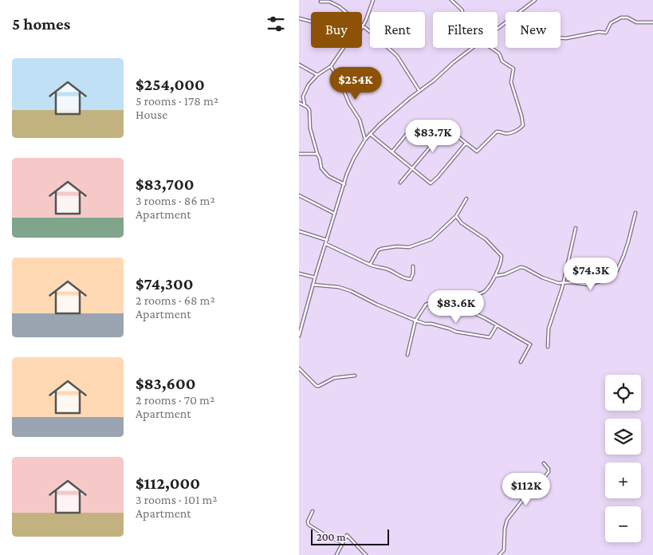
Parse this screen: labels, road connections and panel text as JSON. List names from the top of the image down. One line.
{"scale_bar":"200 m","page":{"heading":"5 homes","chip":["Buy","Rent","Filters","New"],"list":[{"name":"$254,000","note":"5 rooms · 178 m² · House"},{"name":"$83,700","note":"3 rooms · 86 m² · Apartment"},{"name":"$74,300","note":"2 rooms · 68 m² · Apartment"},{"name":"$83,600","note":"2 rooms · 70 m² · Apartment"},{"name":"$112,000","note":"3 rooms · 101 m² · Apartment"}],"price":["$254K","$83.7K","$74.3K","$83.6K","$112K"],"map_buttons":["+","−"],"scale":"200 m"}}
